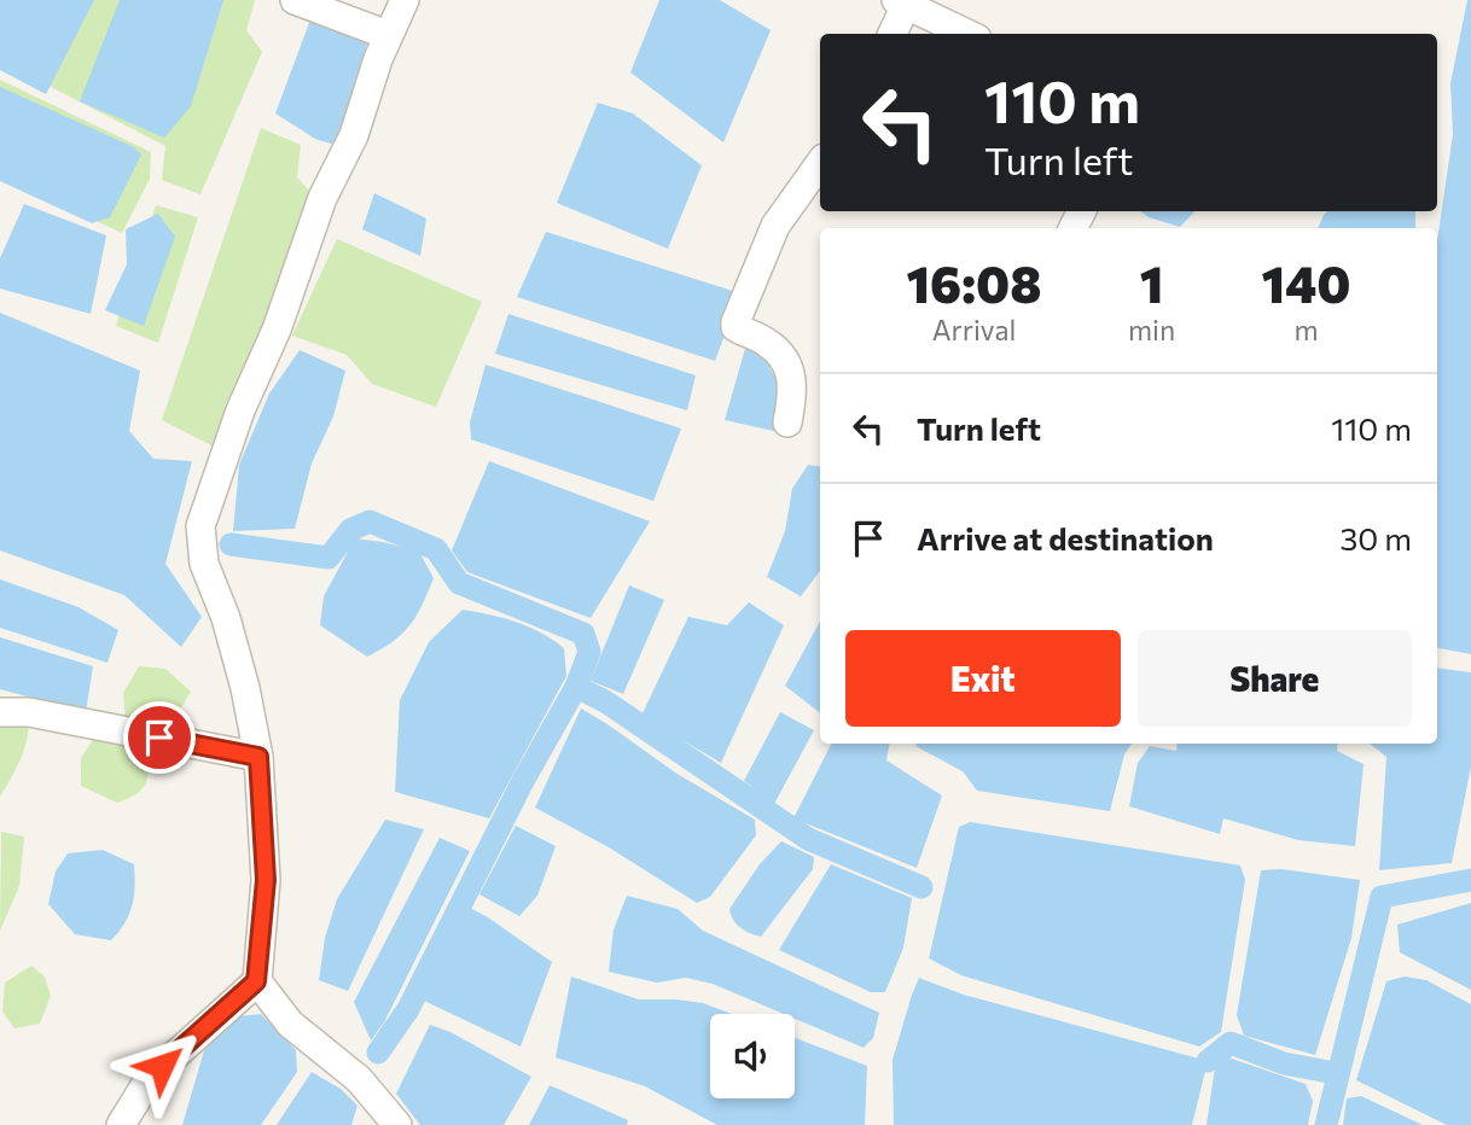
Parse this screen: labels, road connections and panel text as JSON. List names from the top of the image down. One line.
{"page":{"turn":["110 m","Turn left"],"eta":["16:08","Arrival","1","min","140","m"],"list":[{"name":"Turn left","value":"110 m"},{"name":"Arrive at destination","value":"30 m"}],"buttons":["Exit","Share"]}}
